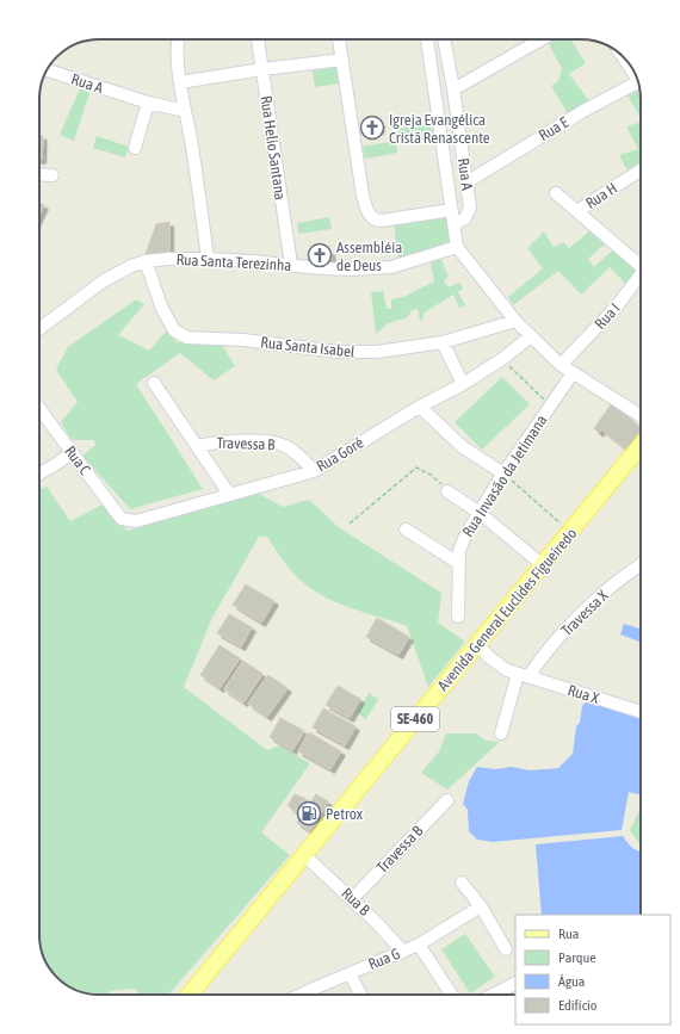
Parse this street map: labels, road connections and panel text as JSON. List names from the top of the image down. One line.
{"streets":{"main road":["Avenida General Euclides Figueiredo","SE-460"],"street":["Rua A","Rua E","Rua Helio Santana","Rua H","Rua Santa Terezinha","Rua I","Rua Santa Isabel","Travessa B","Rua Goré","Rua C","Rua Invasão da Jetimana","Travessa X","Rua X","Rua B","Rua G"]},"crossings":[["Rua A","Rua E"],["Rua Helio Santana","Rua Santa Terezinha"],["Rua Santa Terezinha","Rua Santa Isabel"],["Travessa B","Rua Goré"],["Travessa B","Rua B"],["Rua Goré","Rua C"],["Avenida General Euclides Figueiredo","Rua X"],["Avenida General Euclides Figueiredo","Rua B"],["Travessa X","Rua X"],["Rua B","Rua G"]],"places":{"church":["Igreja Evangélica Cristã Renascente","Assembléia de Deus"],"fuel station":["Petrox"]},"legend":["Rua","Parque","Água","Edifício"]}
